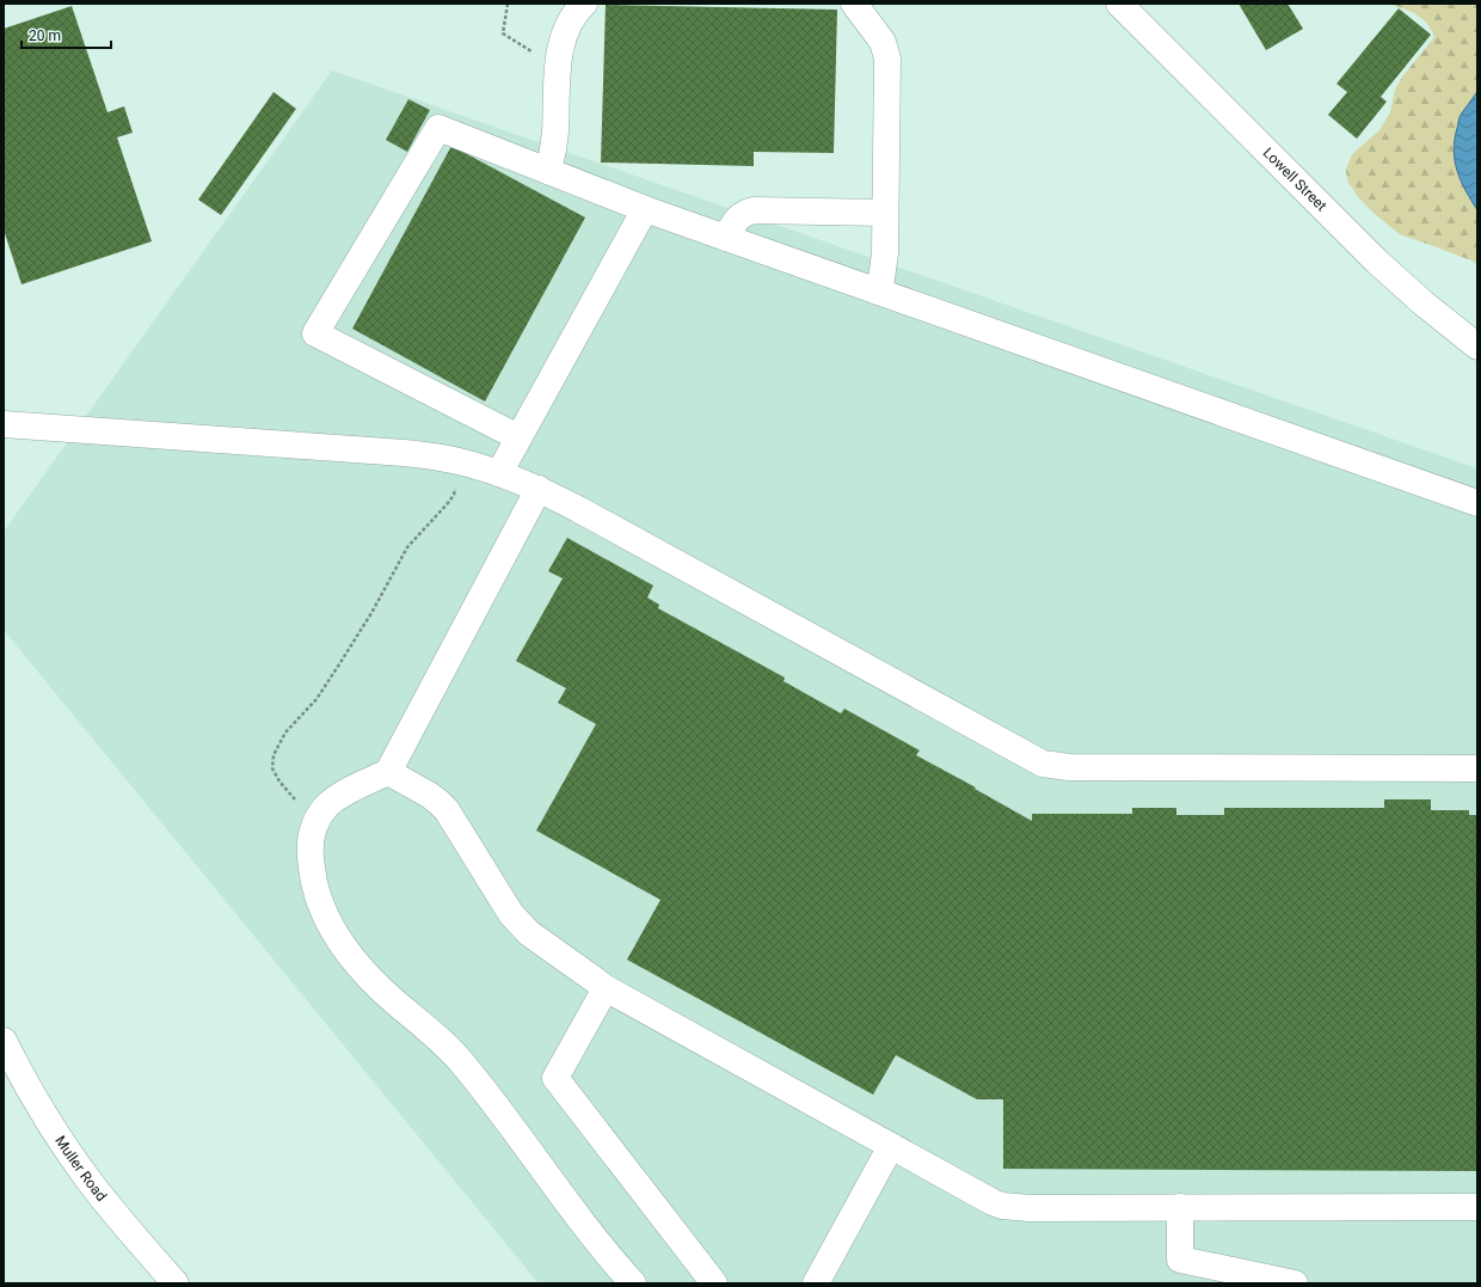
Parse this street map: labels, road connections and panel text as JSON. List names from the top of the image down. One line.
{"streets":{"main road":["Lowell Street","Muller Road"]},"scale_bar":"20 m"}
